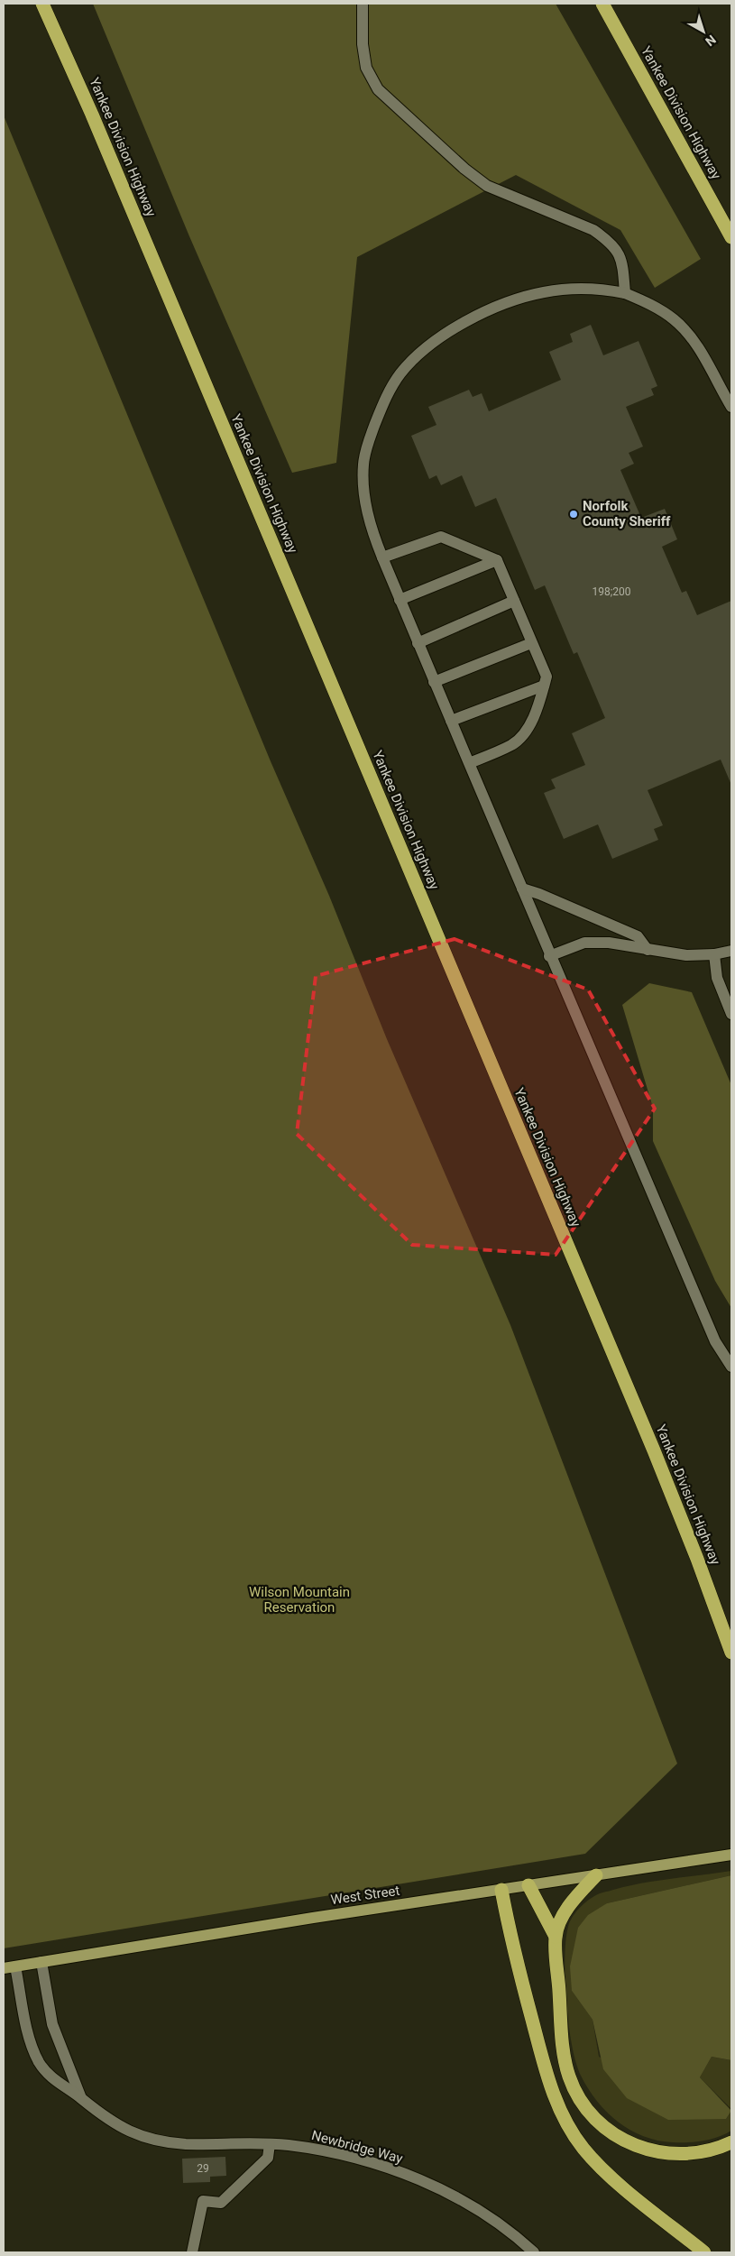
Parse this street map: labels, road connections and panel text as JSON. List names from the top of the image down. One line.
{"streets":{"highway":["Yankee Division Highway"],"main road":["West Street"],"street":["Newbridge Way"]},"crossings":[["West Street","Newbridge Way"]],"parks":["Wilson Mountain Reservation"],"places":["Norfolk County Sheriff"],"house_numbers":["198;200","29"],"north":"bottom right"}
